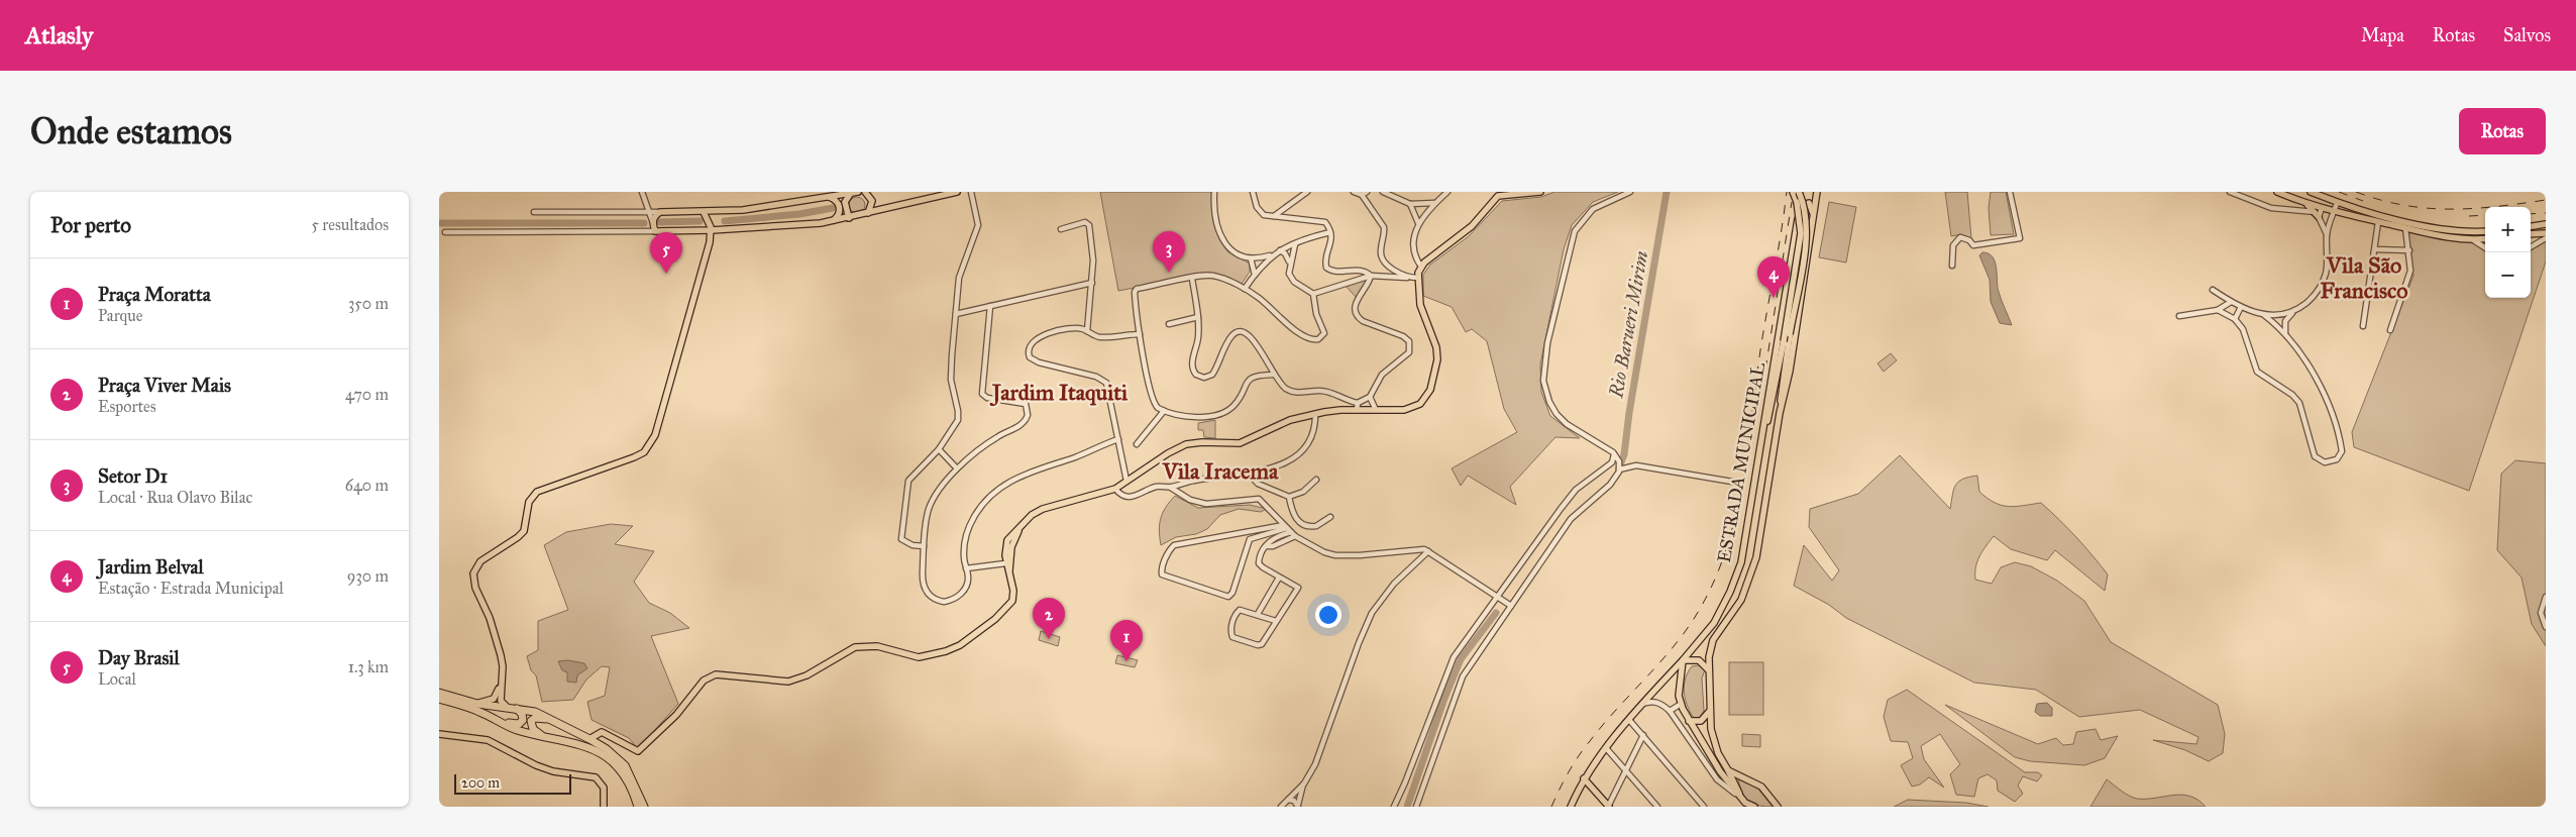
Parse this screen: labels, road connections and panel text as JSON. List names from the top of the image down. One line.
{"streets":{"main road":["ESTRADA MUNICIPAL"]},"districts":["Vila São Francisco","Jardim Itaquiti","Vila Iracema"],"water":["Rio Barueri Mirim"],"scale_bar":"200 m","page":{"header":"Atlasly","nav":["Mapa","Rotas","Salvos"],"buttons":"Rotas","title":"Onde estamos","heading":["Por perto","5 resultados"],"map_buttons":["+","−"],"pins":["3","5","4","2","1"],"list":[{"mark":"1","name":"Praça Moratta","note":"Parque","value":"350 m"},{"mark":"2","name":"Praça Viver Mais","note":"Esportes","value":"470 m"},{"mark":"3","name":"Setor D1","note":"Local · Rua Olavo Bilac","value":"640 m"},{"mark":"4","name":"Jardim Belval","note":"Estação · Estrada Municipal","value":"930 m"},{"mark":"5","name":"Day Brasil","note":"Local","value":"1.3 km"}],"scale":"200 m"}}
